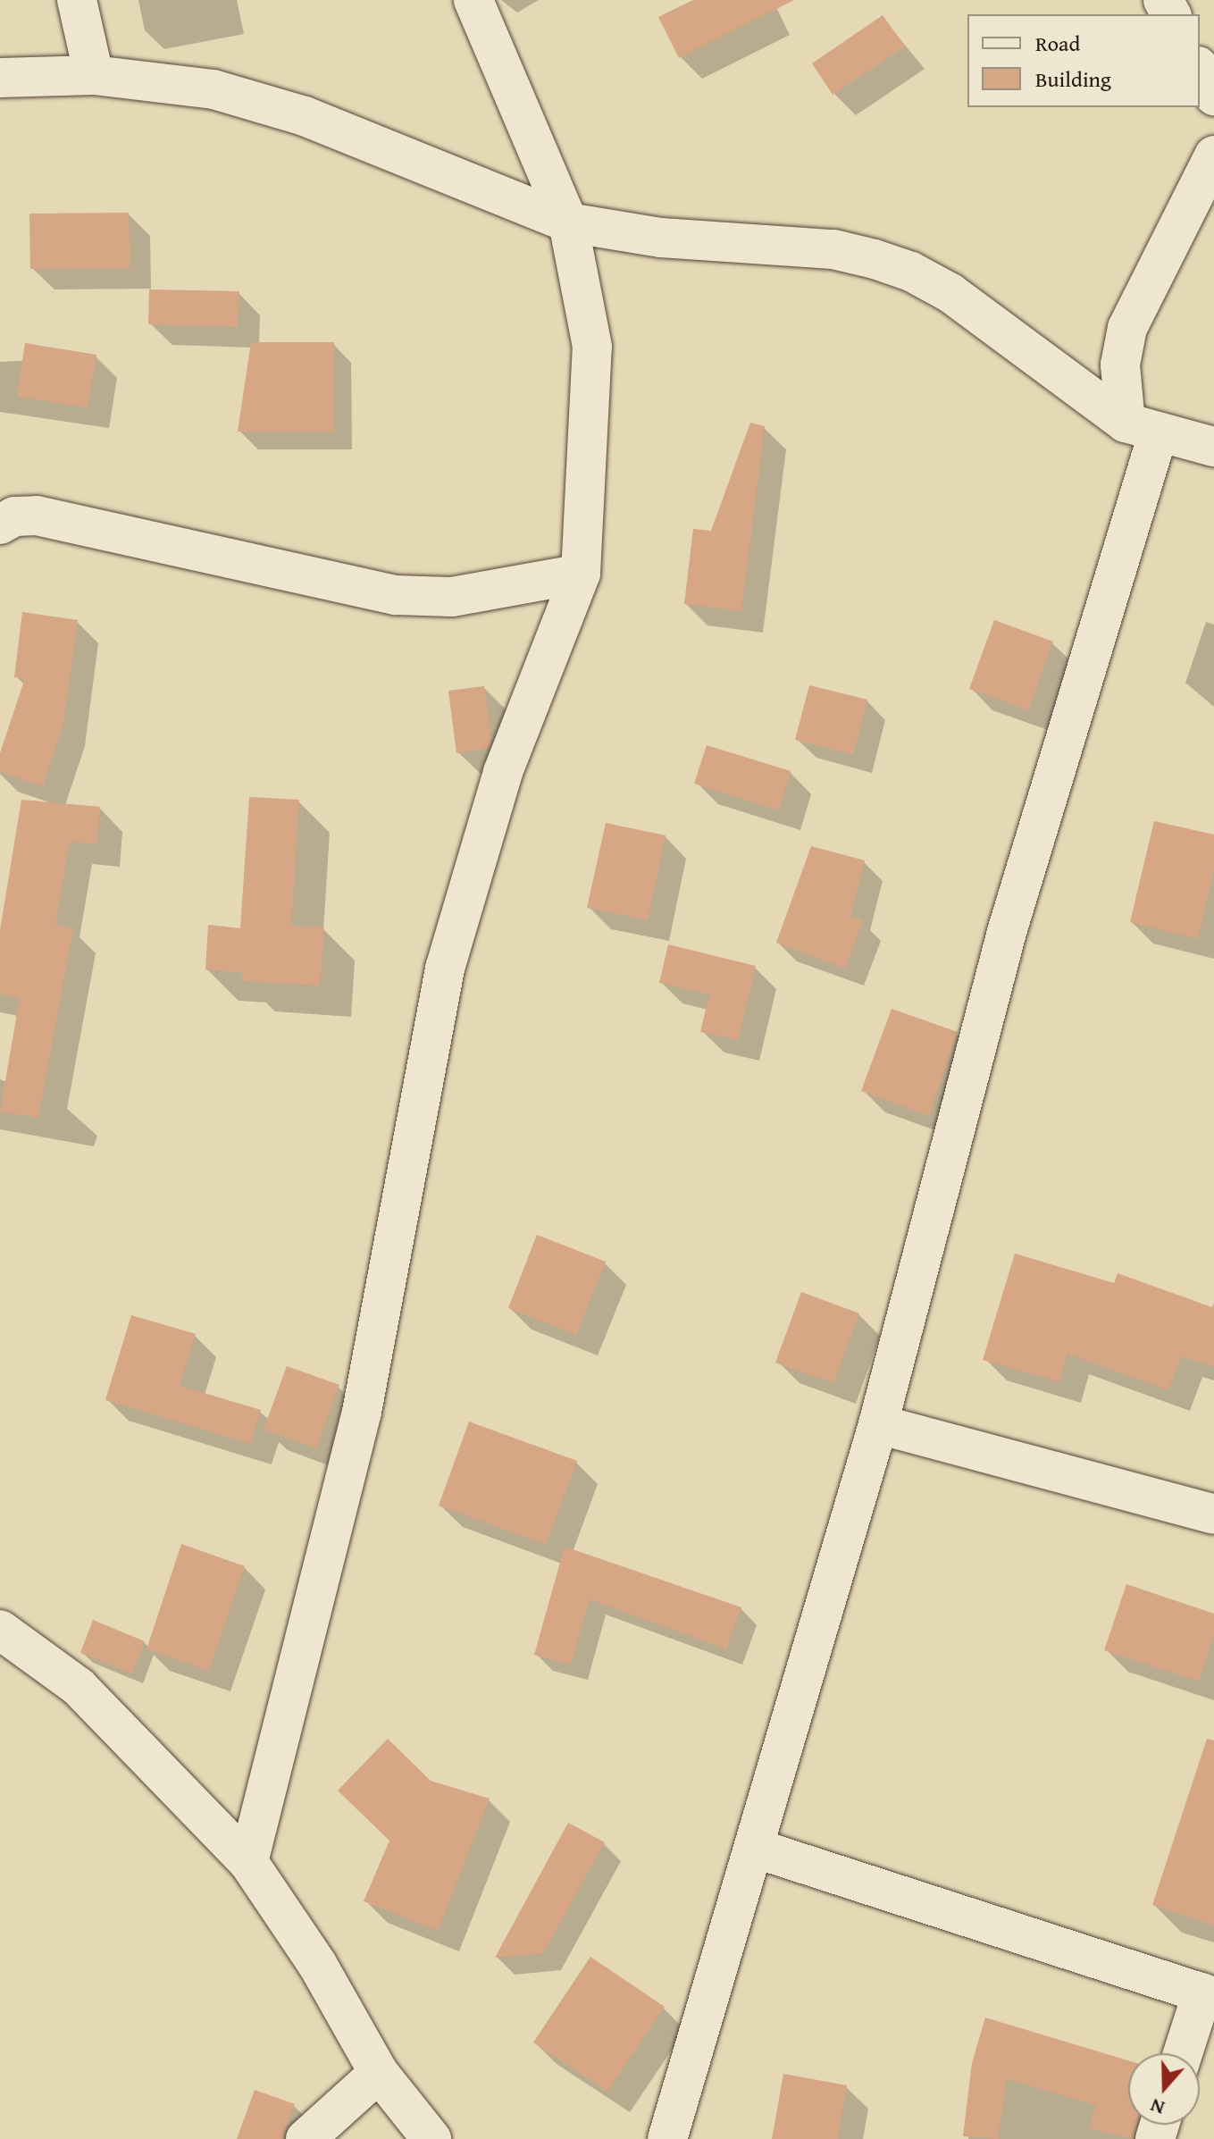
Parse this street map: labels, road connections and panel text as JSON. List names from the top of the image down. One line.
{"legend":["Road","Building"],"north":"bottom"}
